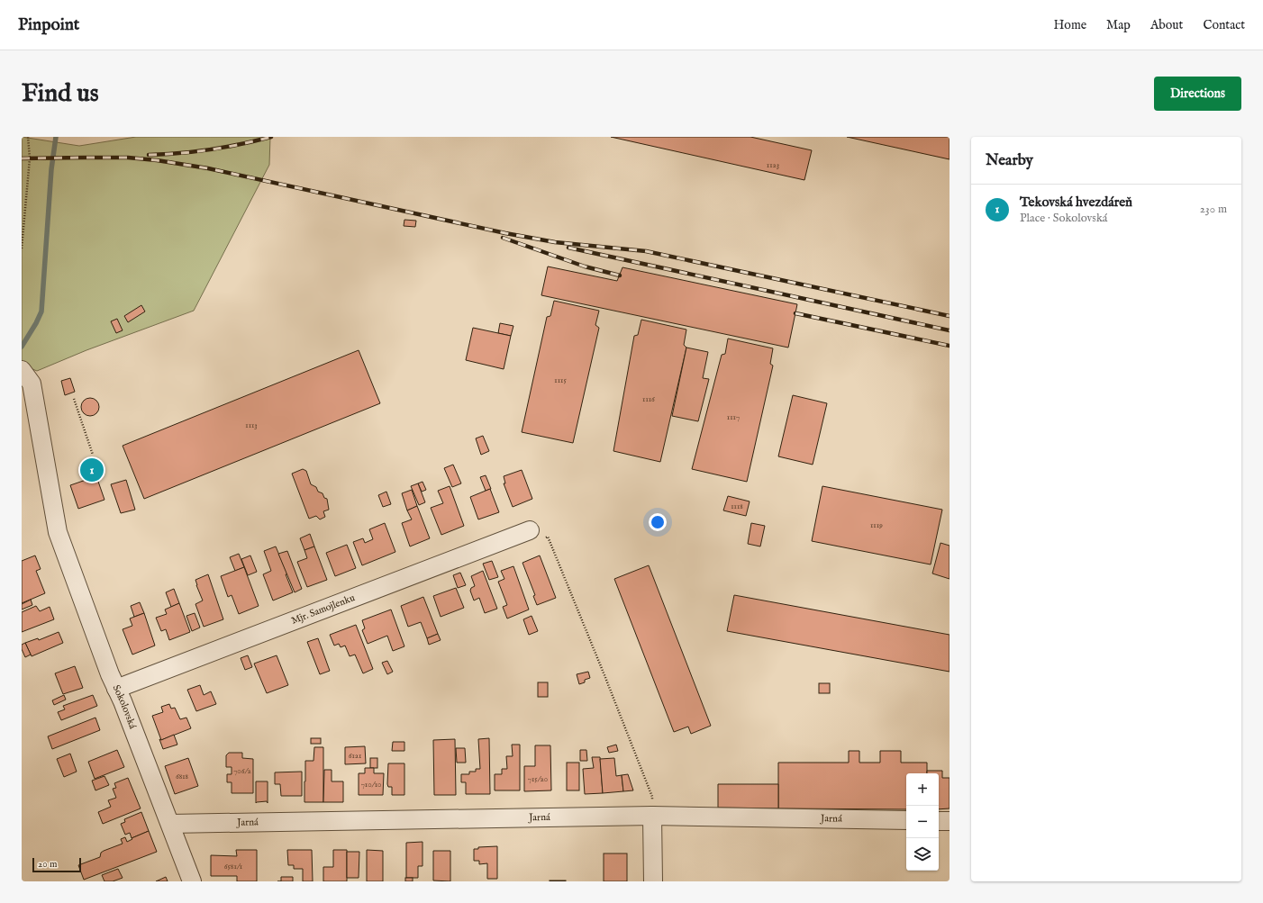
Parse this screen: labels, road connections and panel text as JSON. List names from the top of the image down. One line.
{"streets":{"street":["Mjr. Samojlenku","Sokolovská","Jarná"]},"crossings":[["Mjr. Samojlenku","Sokolovská"],["Sokolovská","Jarná"]],"house_numbers":["1123","1115","1116","1117","1113","1118","1119","6121","706/2","6818","715/20","710/10","6581/1"],"scale_bar":"20 m","page":{"header":"Pinpoint","nav":["Home","Map","About","Contact"],"buttons":"Directions","title":"Find us","heading":"Nearby","list":[{"mark":"1","name":"Tekovská hvezdáreň","note":"Place · Sokolovská","value":"230 m"}],"pins":"1","map_buttons":["+","−"],"scale":"20 m"}}
